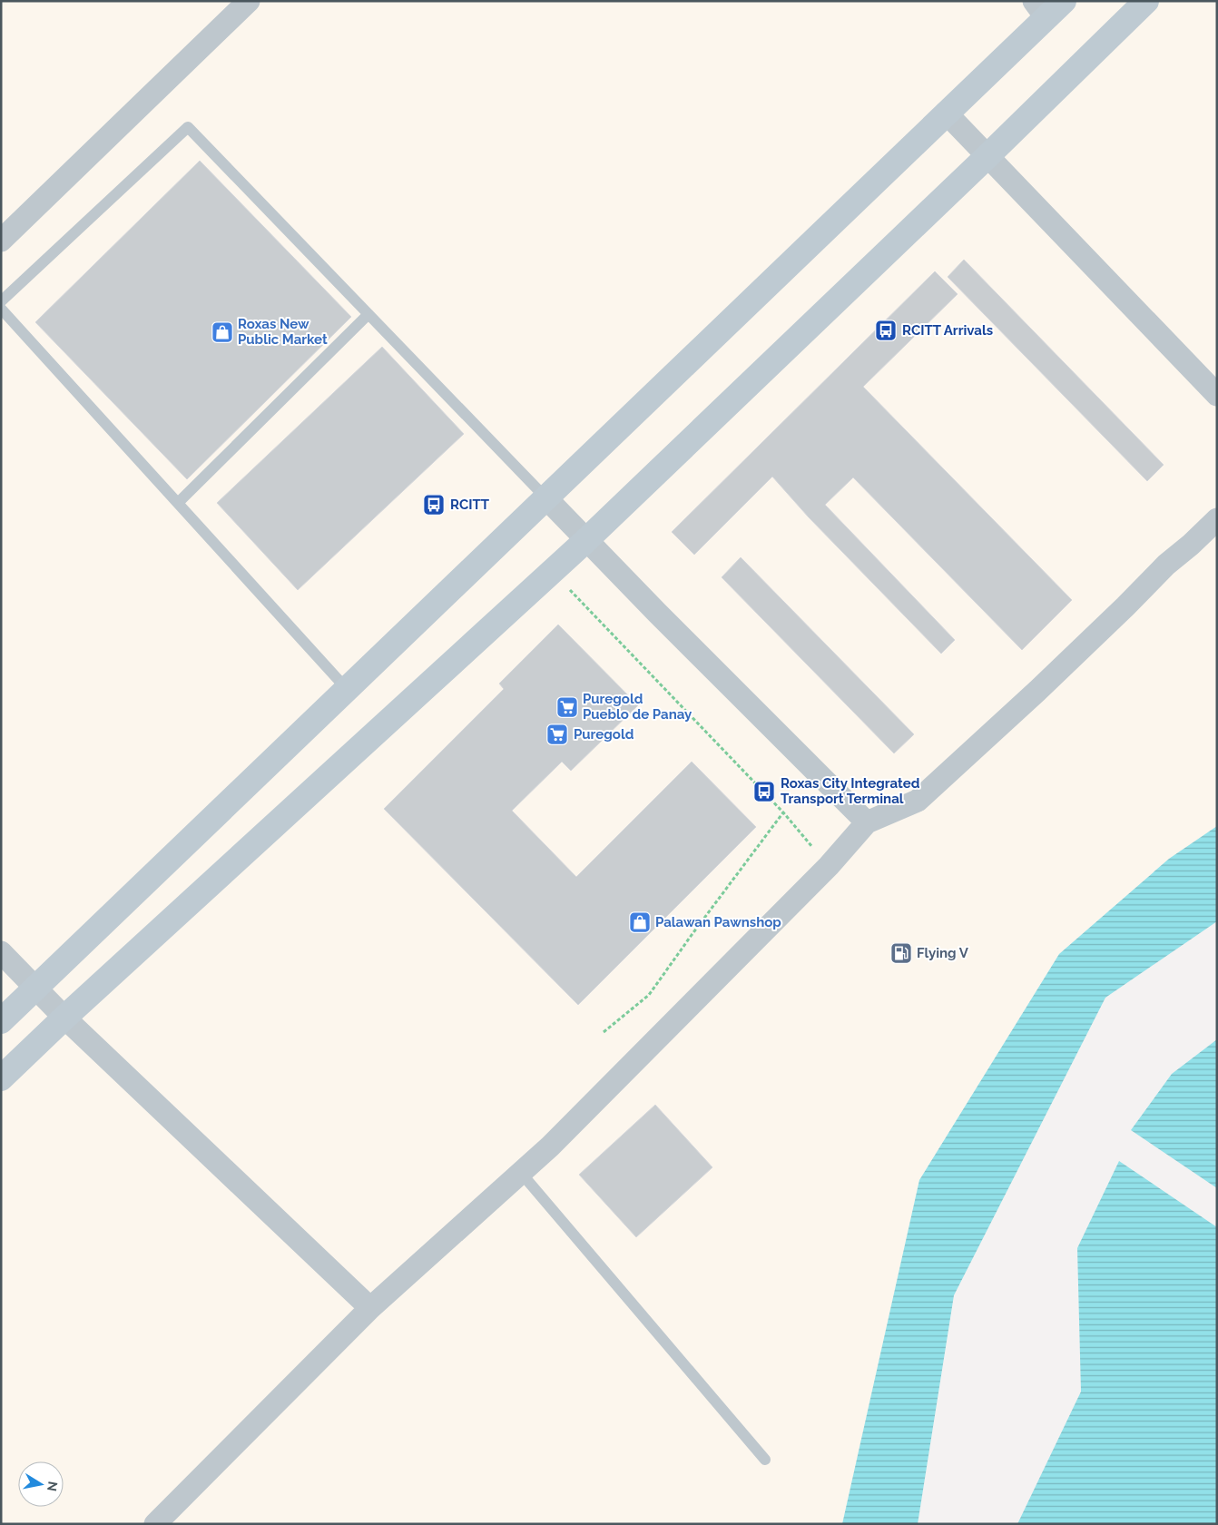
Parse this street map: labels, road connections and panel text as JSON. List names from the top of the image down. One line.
{"places":{"bus stop":["RCITT Arrivals","RCITT","Roxas City Integrated Transport Terminal"],"shop":["Roxas New Public Market","Palawan Pawnshop"],"supermarket":["Puregold Pueblo de Panay","Puregold"],"fuel station":["Flying V"]},"north":"right"}
